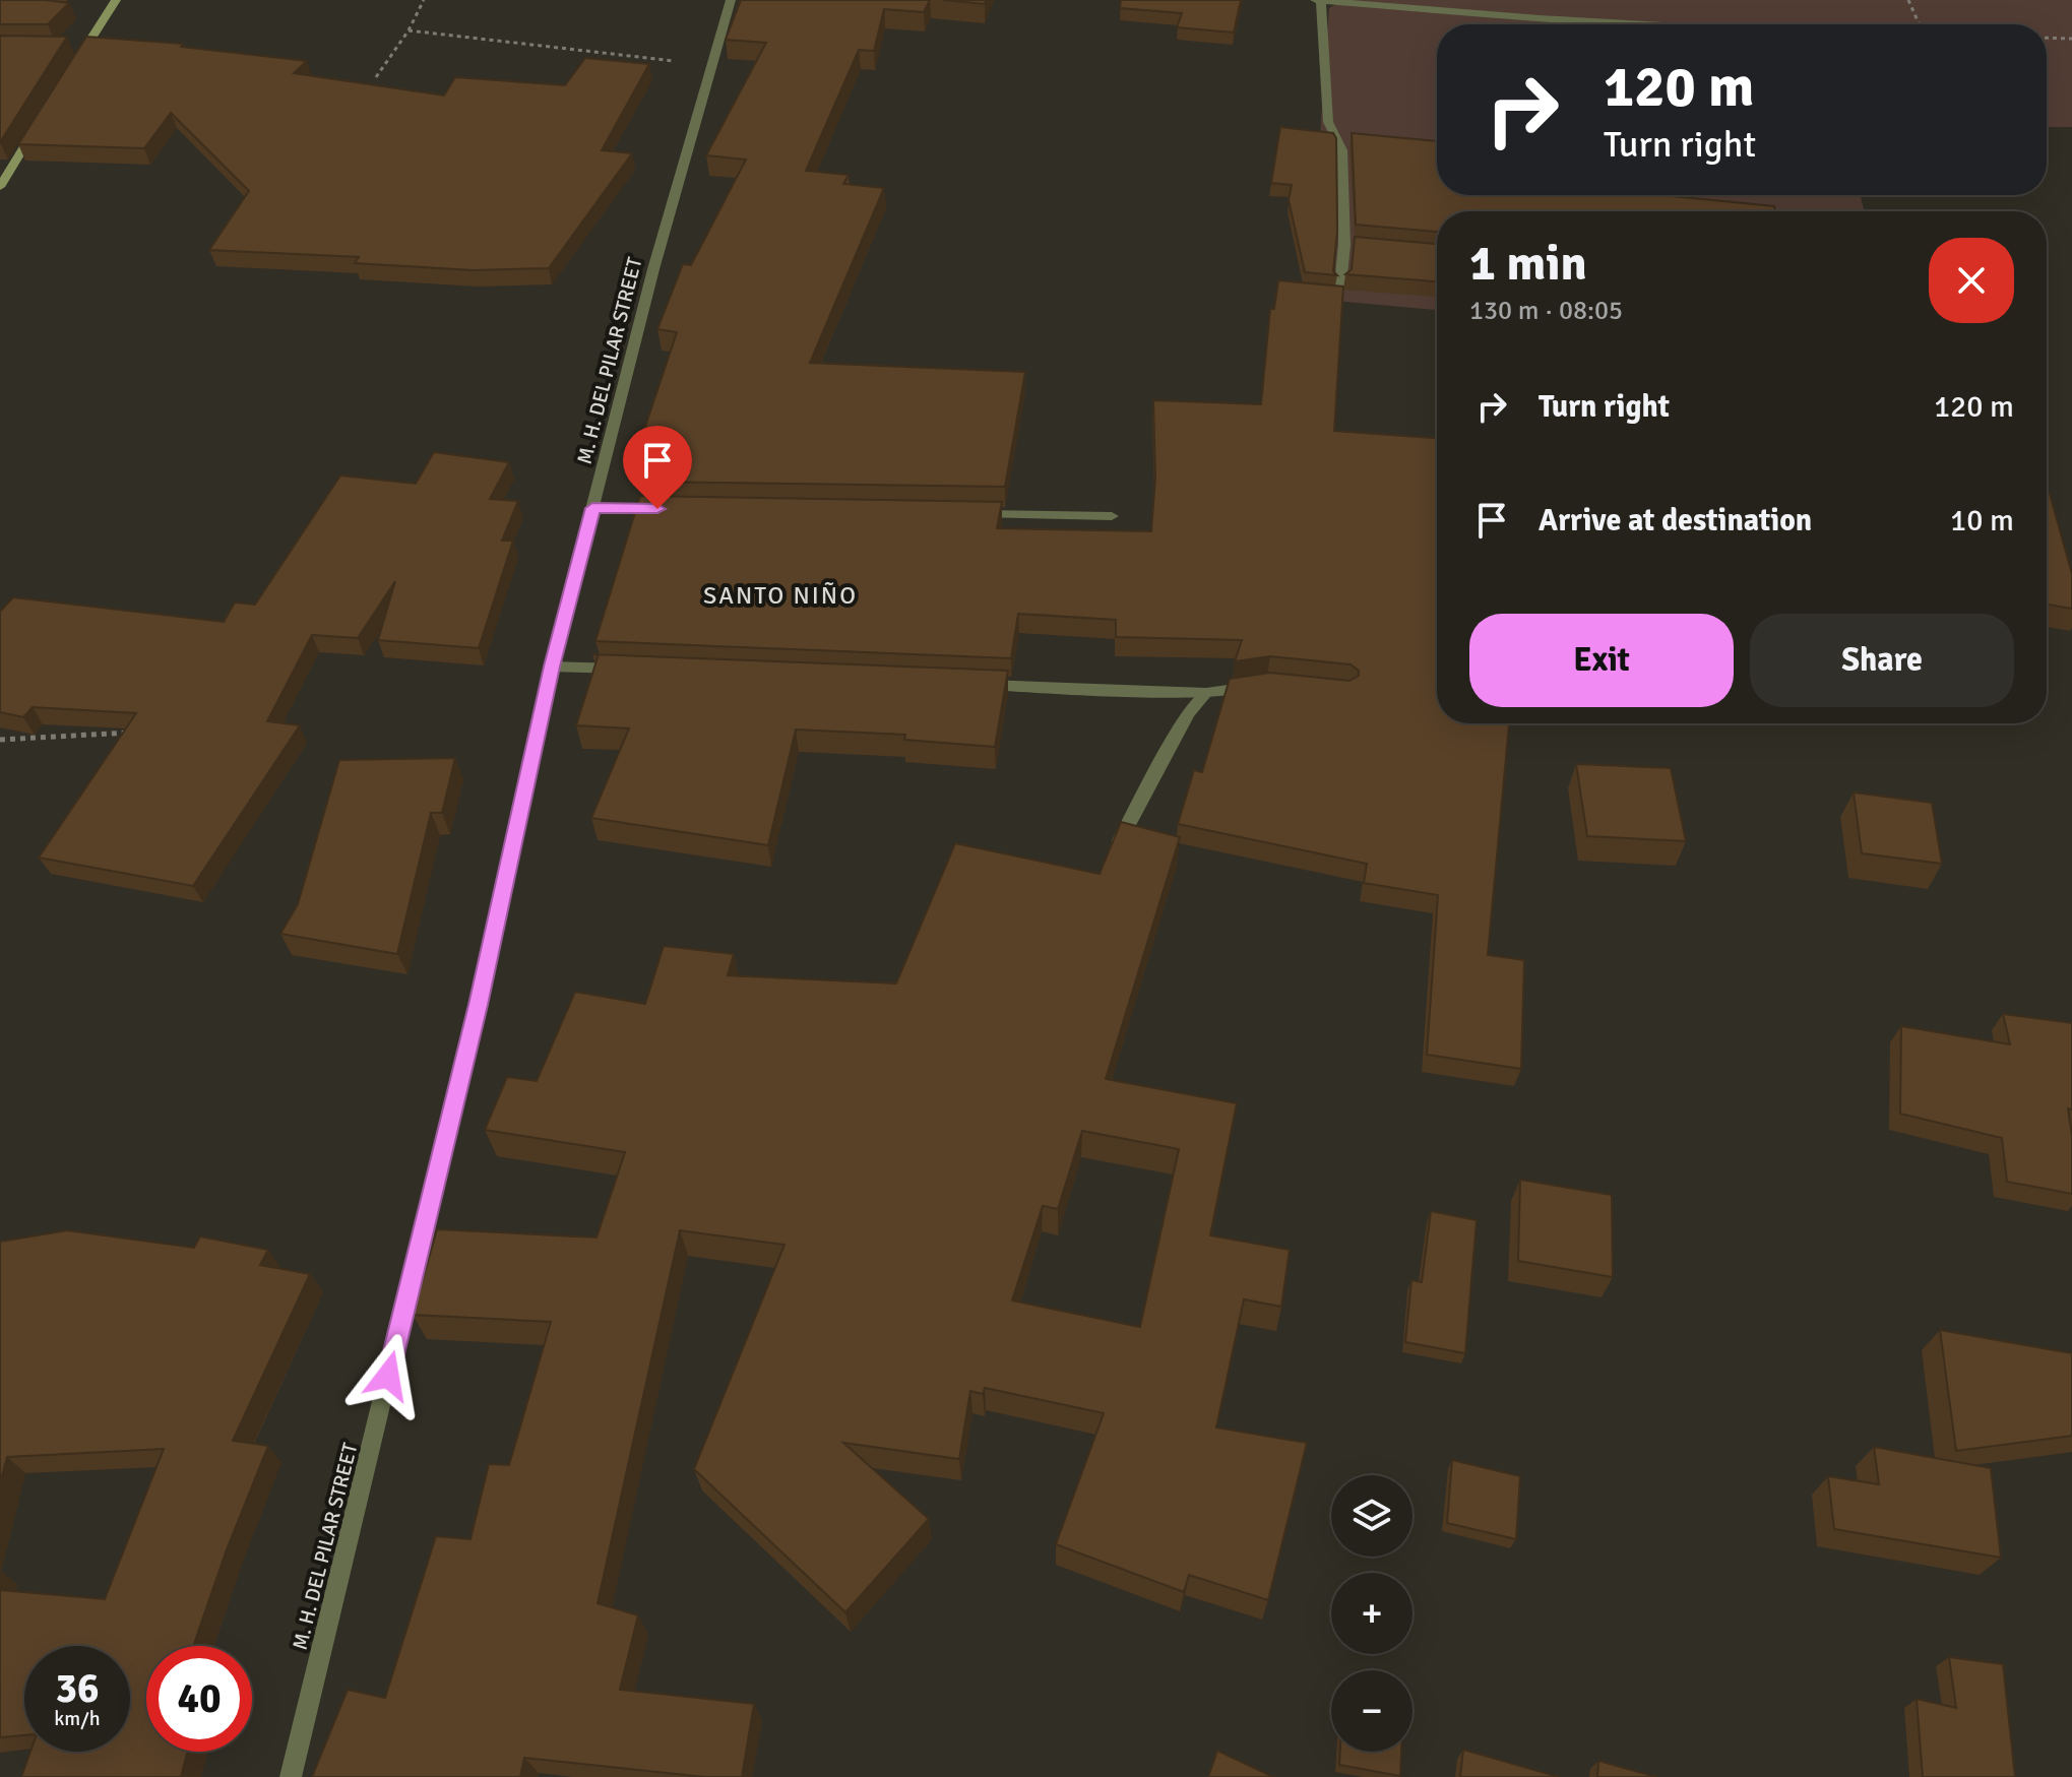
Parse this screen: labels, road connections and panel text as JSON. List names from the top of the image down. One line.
{"streets":{"street":["M. H. DEL PILAR STREET"]},"districts":["SANTO NIÑO"],"page":{"turn":["120 m","Turn right"],"heading":["1 min","130 m · 08:05"],"list":[{"name":"Turn right","value":"120 m"},{"name":"Arrive at destination","value":"10 m"}],"buttons":["Exit","Share"],"map_buttons":["+","−"],"speed":"36 km/h","limit":"40"}}
